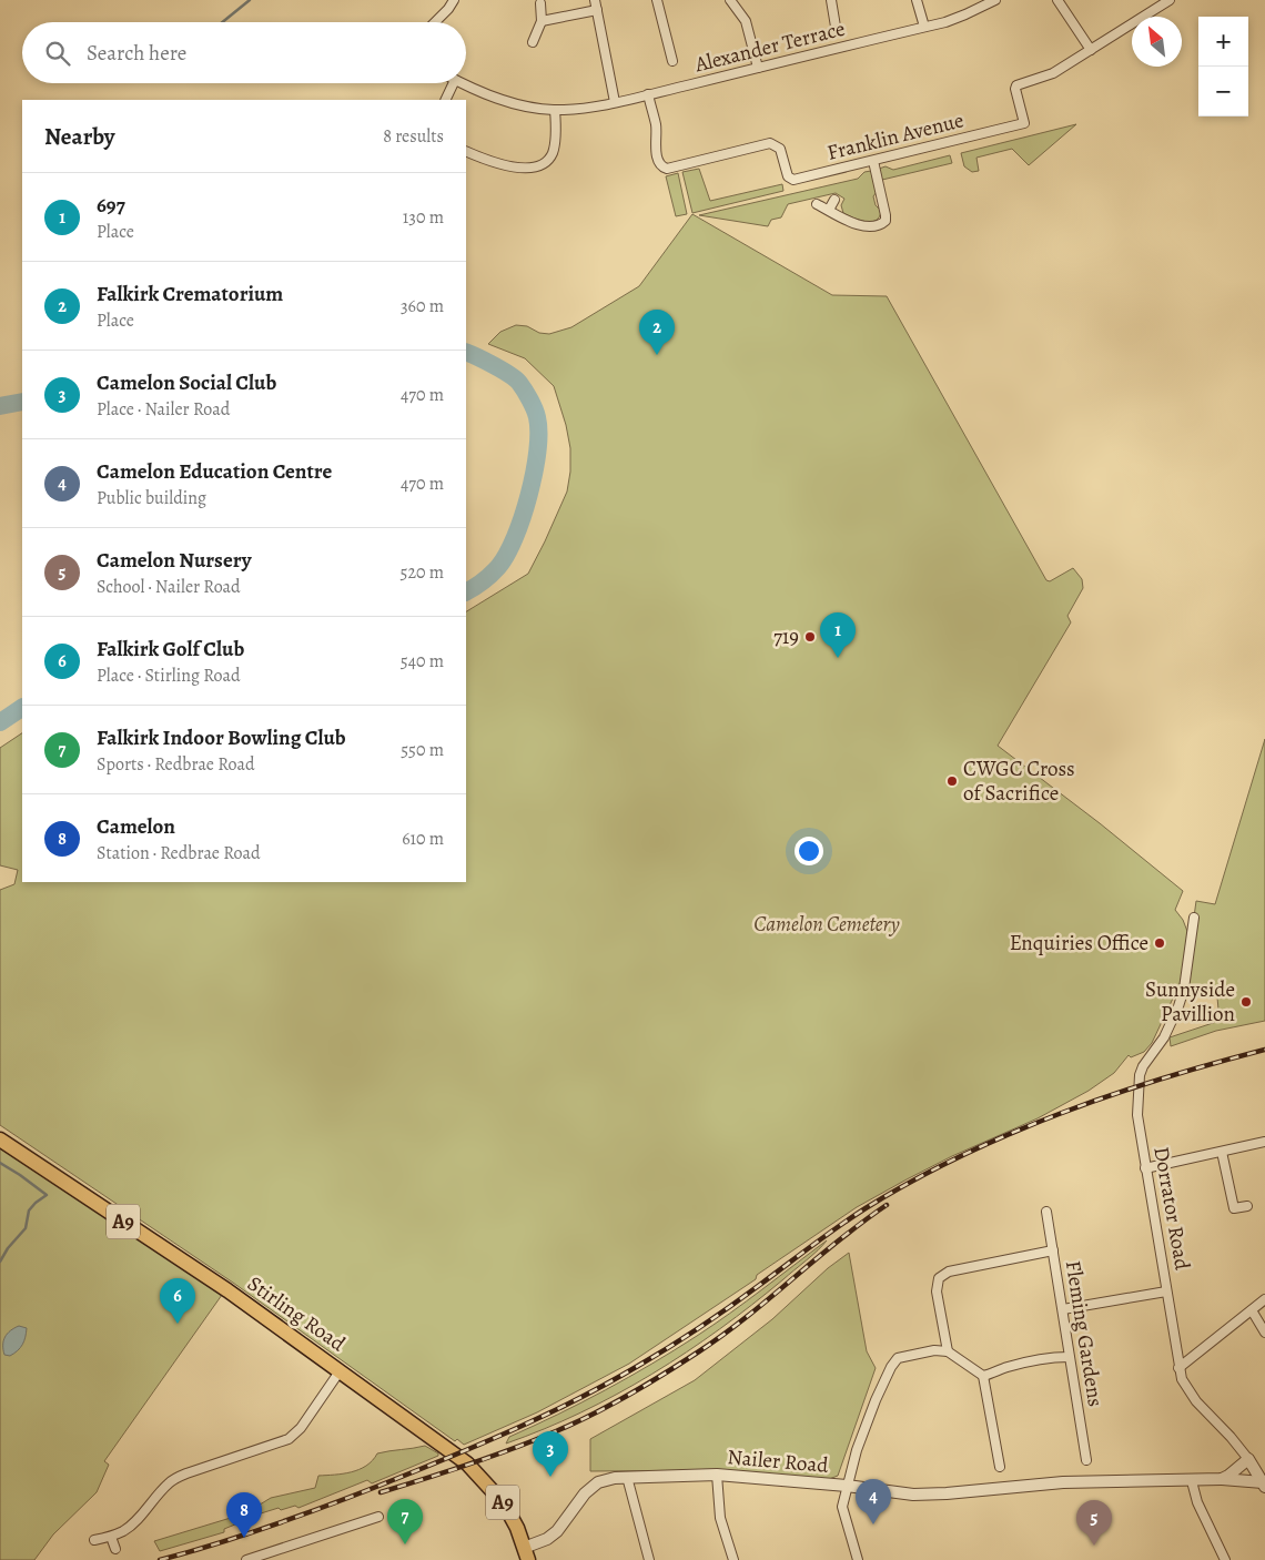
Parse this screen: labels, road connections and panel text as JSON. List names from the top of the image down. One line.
{"streets":{"main road":["A9","Stirling Road"],"street":["Alexander Terrace","Franklin Avenue","Dorrator Road","Fleming Gardens","Nailer Road"]},"crossings":[["Alexander Terrace","Franklin Avenue"],["Dorrator Road","Nailer Road"],["Stirling Road","Nailer Road"]],"parks":["Camelon Cemetery"],"places":["719","CWGC Cross of Sacrifice","Enquiries Office","Sunnyside Pavillion"],"north":"top left","page":{"map_buttons":["+","−"],"search":"Search here","heading":["Nearby","8 results"],"list":[{"mark":"1","name":"697","note":"Place","value":"130 m"},{"mark":"2","name":"Falkirk Crematorium","note":"Place","value":"360 m"},{"mark":"3","name":"Camelon Social Club","note":"Place · Nailer Road","value":"470 m"},{"mark":"4","name":"Camelon Education Centre","note":"Public building","value":"470 m"},{"mark":"5","name":"Camelon Nursery","note":"School · Nailer Road","value":"520 m"},{"mark":"6","name":"Falkirk Golf Club","note":"Place · Stirling Road","value":"540 m"},{"mark":"7","name":"Falkirk Indoor Bowling Club","note":"Sports · Redbrae Road","value":"550 m"},{"mark":"8","name":"Camelon","note":"Station · Redbrae Road","value":"610 m"}],"pins":["2","1","6","3","4","8","7","5"]}}
